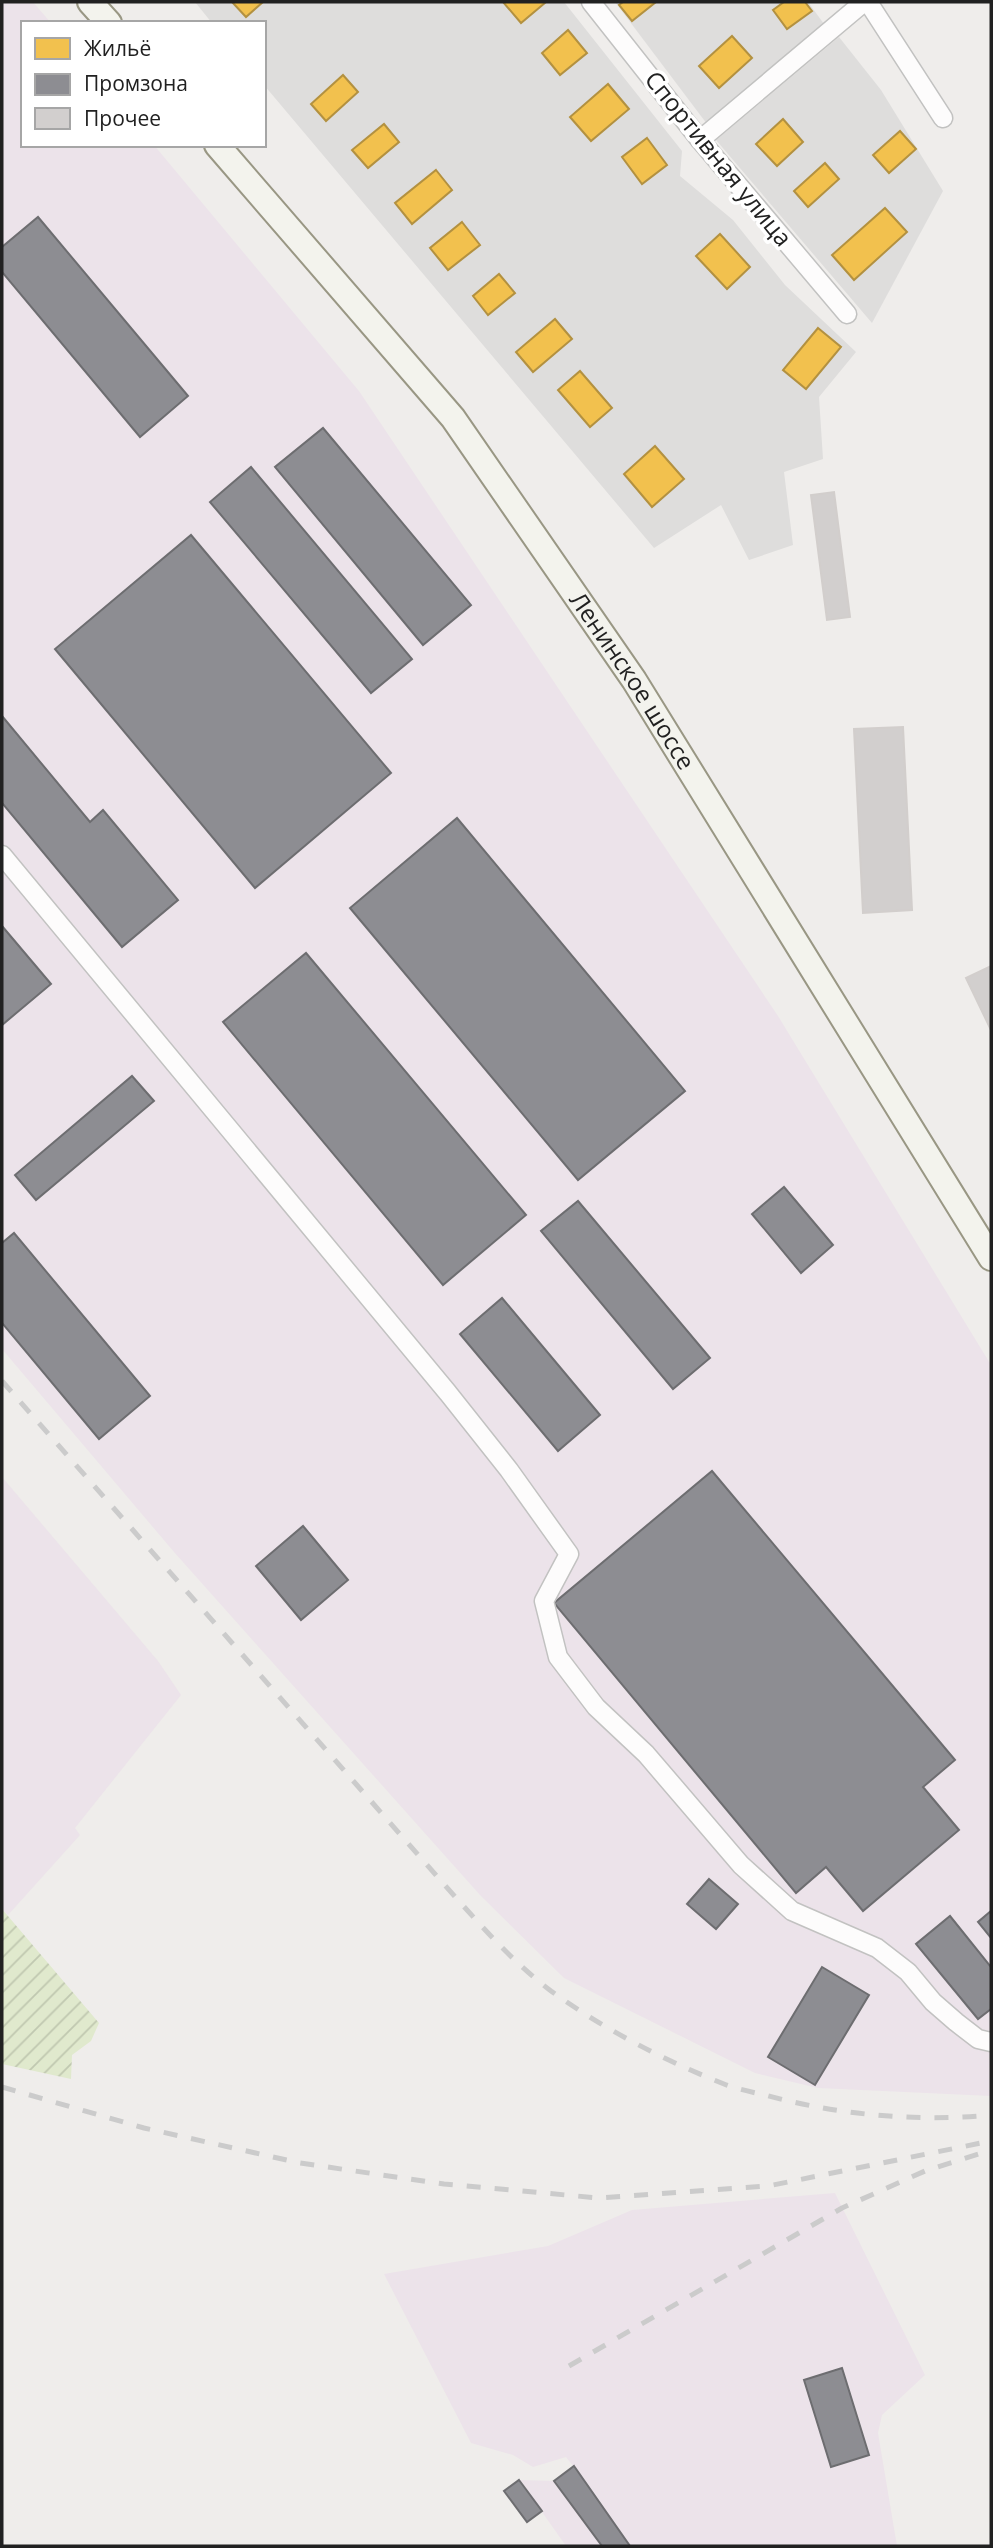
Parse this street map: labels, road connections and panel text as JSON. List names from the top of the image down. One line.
{"streets":{"street":["Спортивная улица","Ленинское шоссе"]},"legend":["Жильё","Промзона","Прочее"]}
